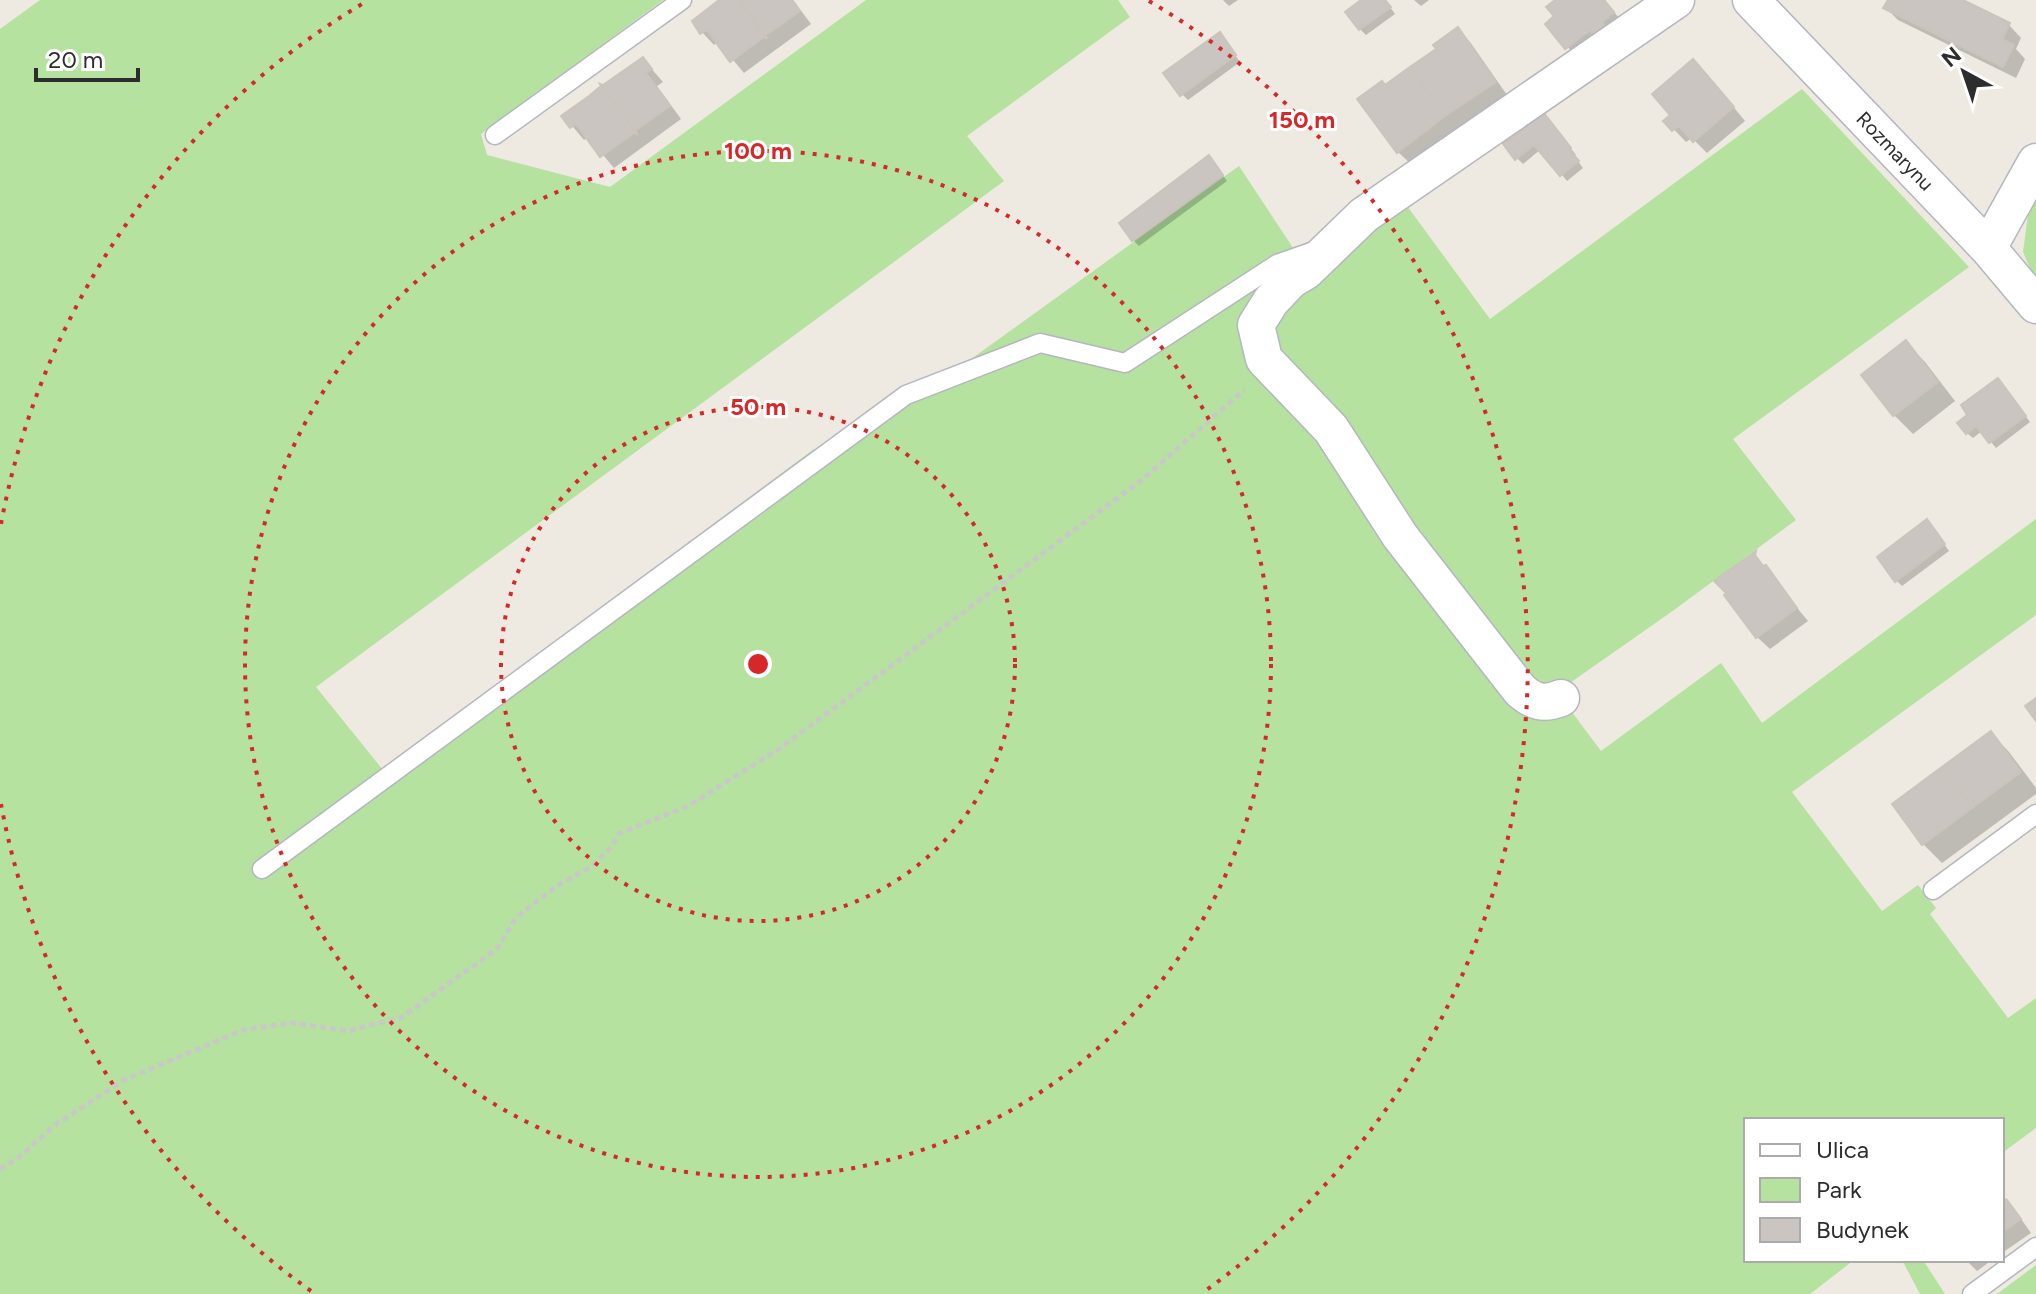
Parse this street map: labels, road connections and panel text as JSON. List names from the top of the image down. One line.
{"streets":{"street":["Rozmarynu"]},"legend":["Ulica","Park","Budynek"],"scale_bar":"20 m","north":"top left","rings":["150 m","100 m","50 m"]}
